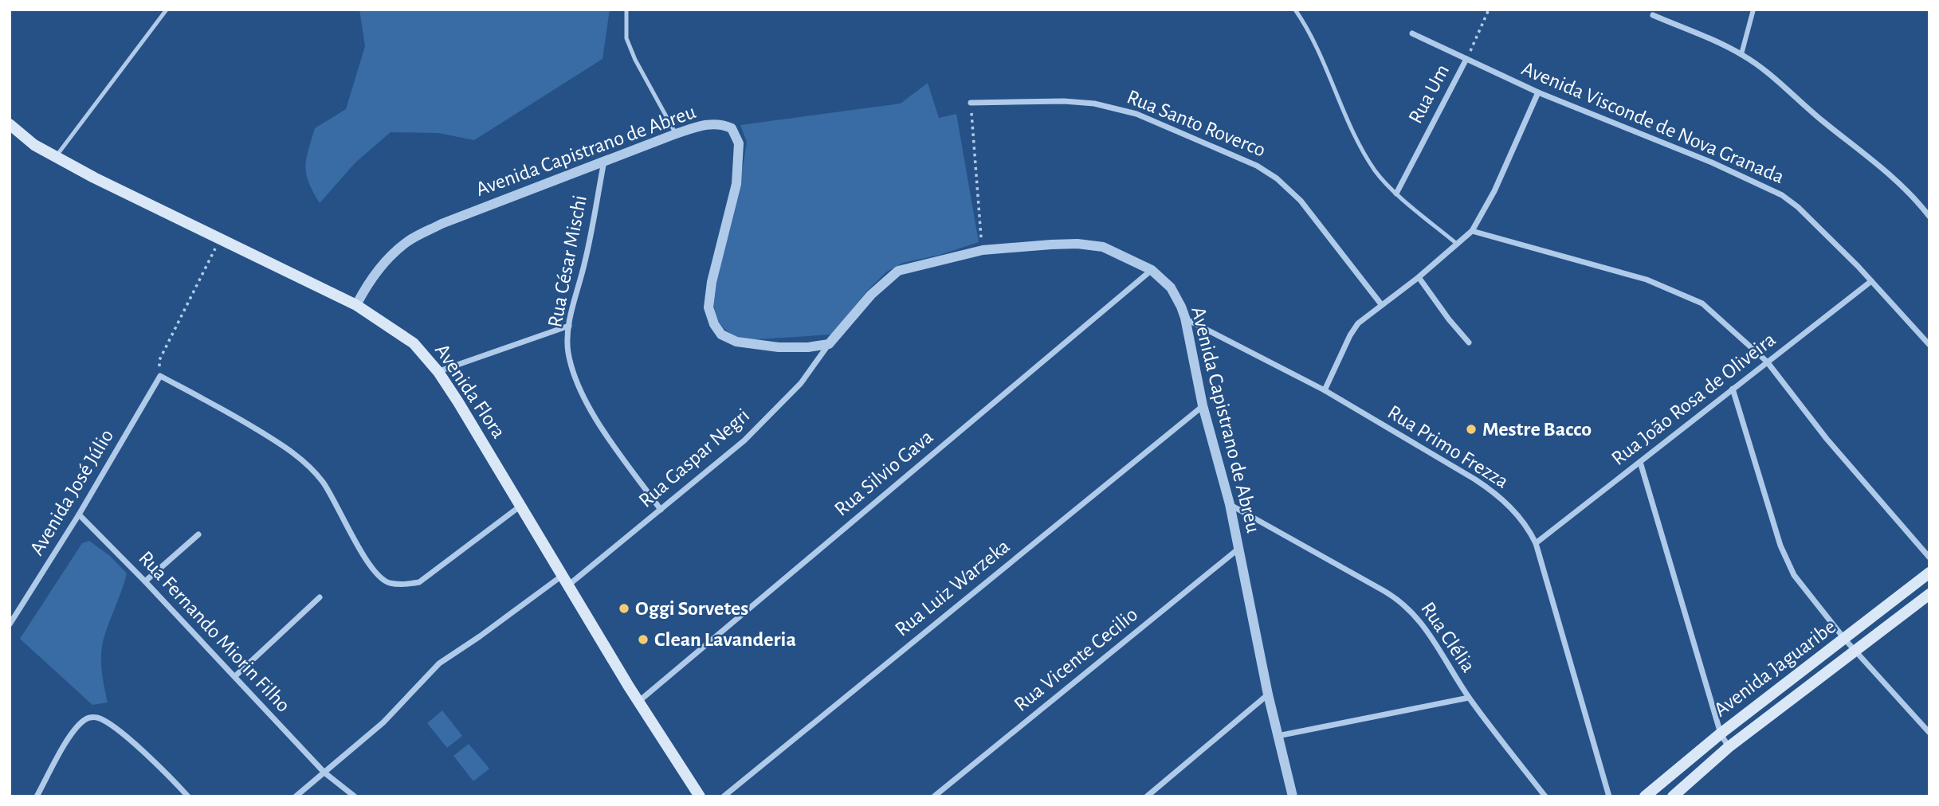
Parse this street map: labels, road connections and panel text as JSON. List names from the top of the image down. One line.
{"streets":{"main road":["Avenida Flora","Avenida Jaguaribe"],"street":["Rua Um","Avenida Visconde de Nova Granada","Rua Santo Roverco","Avenida Capistrano de Abreu","Rua César Mischi","Rua João Rosa de Oliveira","Rua Primo Frezza","Rua Gaspar Negri","Rua Silvio Gava","Avenida José Júlio","Rua Luiz Warzeka","Rua Fernando Miorin Filho","Rua Clélia","Rua Vicente Cecilio"]},"crossings":[["Rua Um","Avenida Visconde de Nova Granada"],["Avenida Visconde de Nova Granada","Rua João Rosa de Oliveira"],["Avenida Capistrano de Abreu","Rua César Mischi"],["Avenida Capistrano de Abreu","Avenida Flora"],["Avenida Capistrano de Abreu","Rua Primo Frezza"],["Avenida Capistrano de Abreu","Rua Gaspar Negri"],["Avenida Capistrano de Abreu","Rua Silvio Gava"],["Avenida Capistrano de Abreu","Rua Luiz Warzeka"],["Avenida Capistrano de Abreu","Rua Clélia"],["Avenida Capistrano de Abreu","Rua Vicente Cecilio"],["Rua César Mischi","Rua Gaspar Negri"],["Avenida Flora","Rua Gaspar Negri"],["Avenida Flora","Rua Silvio Gava"],["Rua João Rosa de Oliveira","Rua Primo Frezza"],["Rua Gaspar Negri","Rua Fernando Miorin Filho"],["Avenida José Júlio","Rua Fernando Miorin Filho"]],"places":["Mestre Bacco","Oggi Sorvetes","Clean Lavanderia"]}
